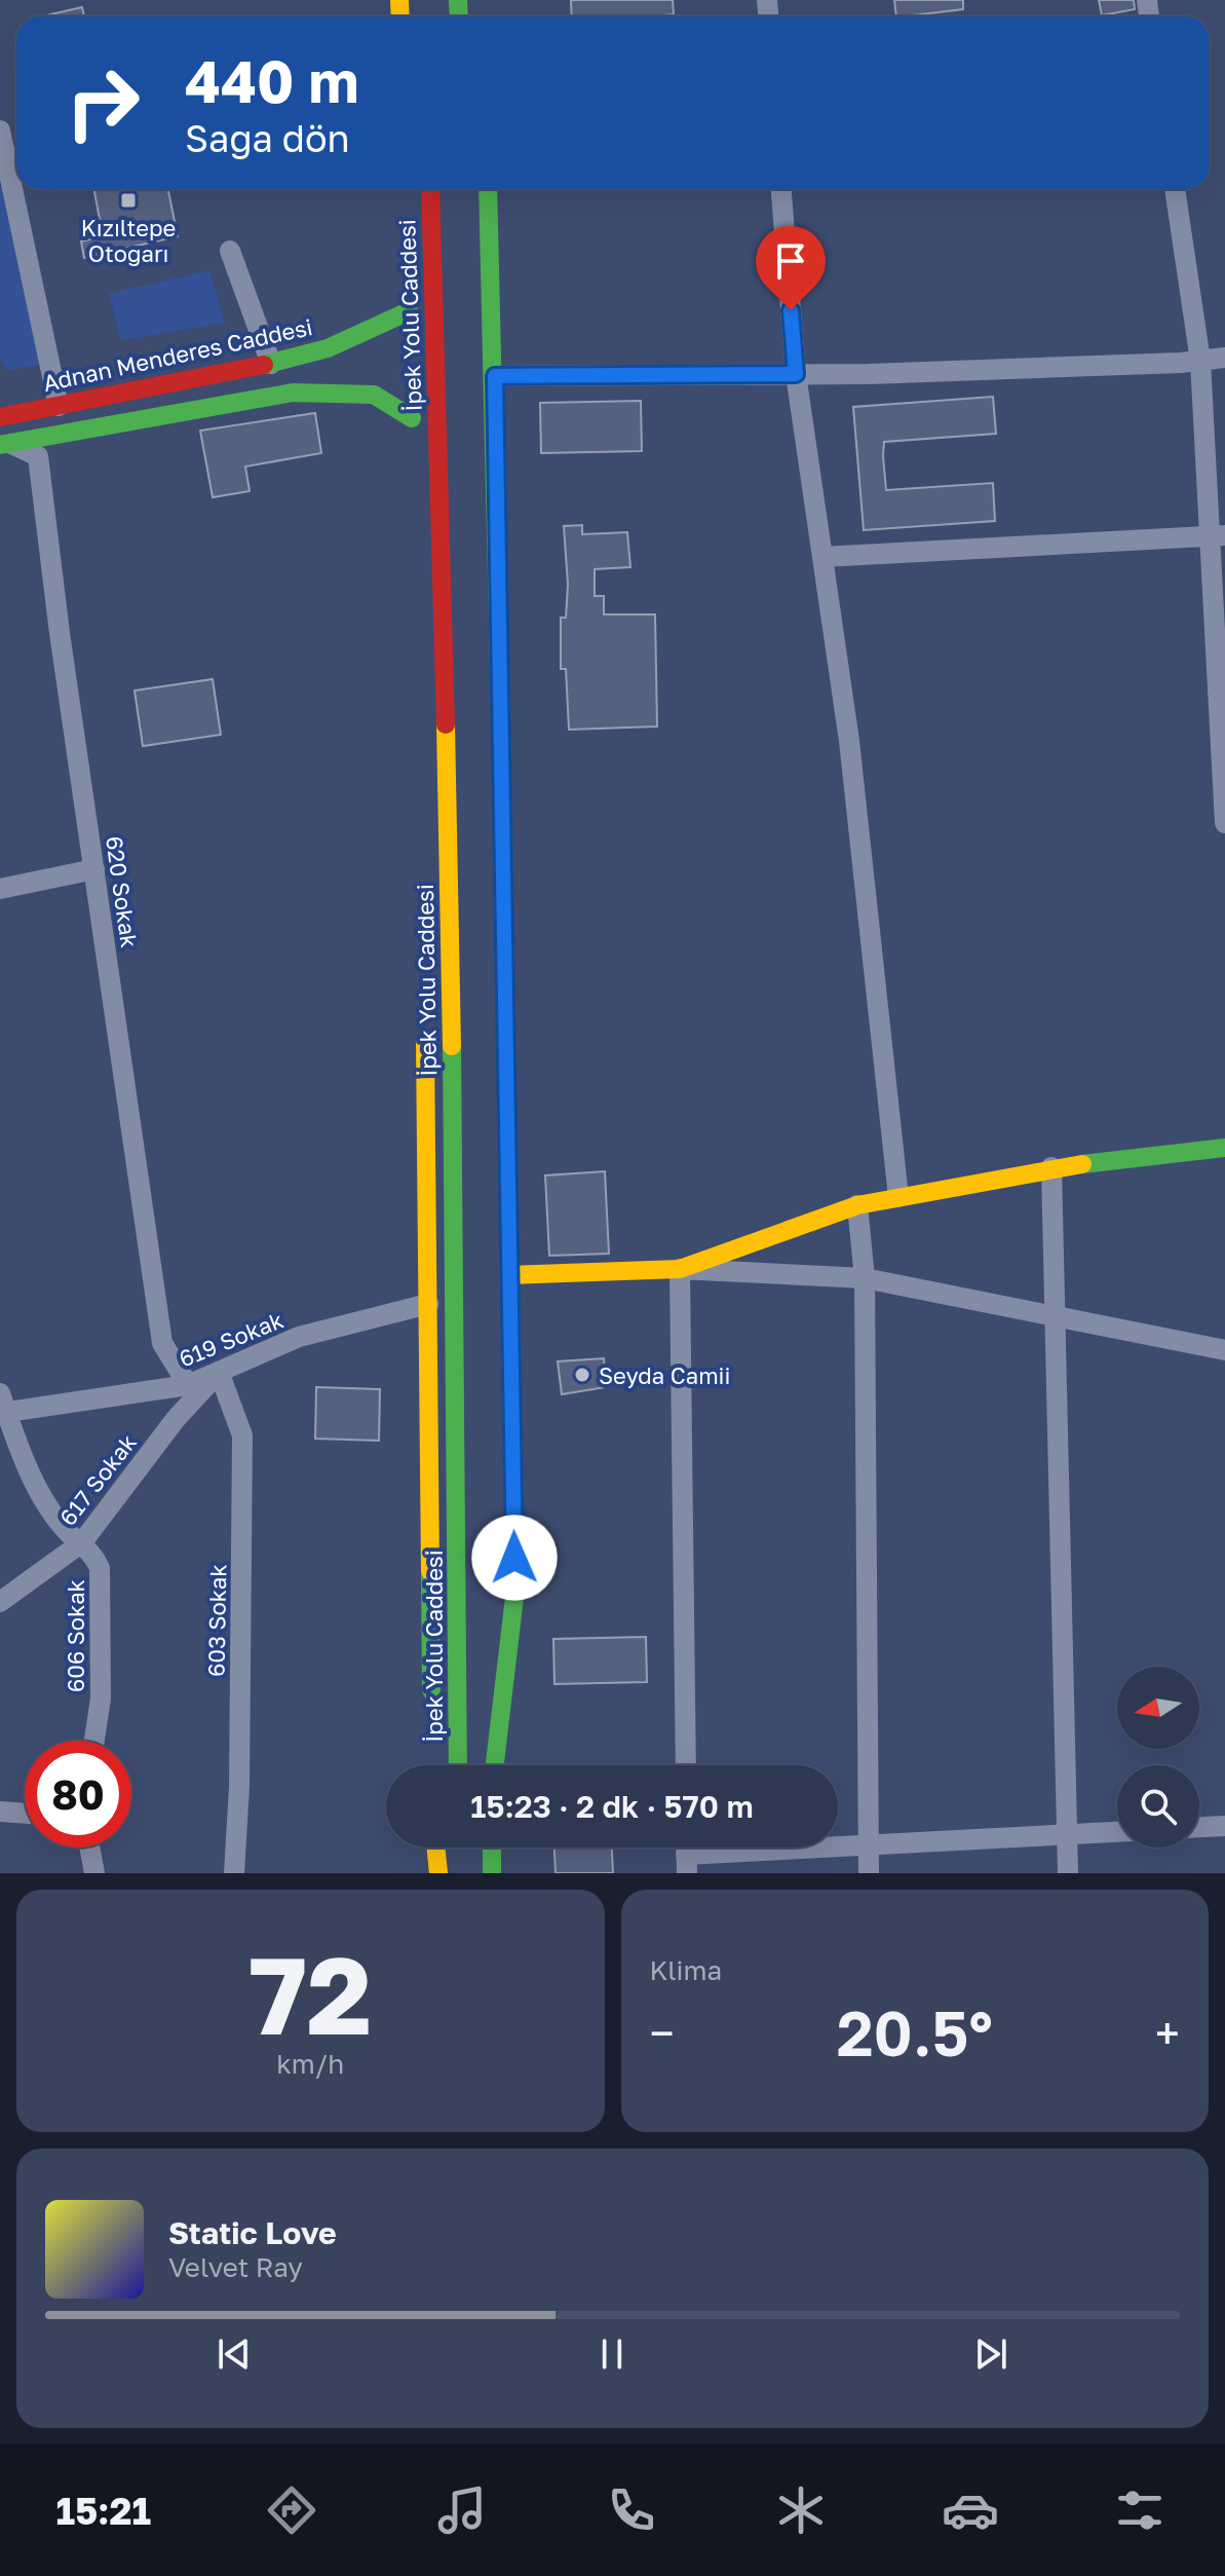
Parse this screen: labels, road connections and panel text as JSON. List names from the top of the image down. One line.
{"streets":{"main road":["İpek Yolu Caddesi","Adnan Menderes Caddesi"],"street":["620 Sokak","619 Sokak","617 Sokak","603 Sokak","606 Sokak"]},"crossings":[["620 Sokak","619 Sokak"],["619 Sokak","617 Sokak"],["619 Sokak","603 Sokak"],["619 Sokak","606 Sokak"],["617 Sokak","603 Sokak"],["617 Sokak","606 Sokak"]],"places":{"transit":["Kızıltepe Otogarı"],"other":["Seyda Camii"]},"north":"left","page":{"turn":["440 m","Sağa dön"],"limit":"80","trip":"15:23 · 2 dk · 570 m","tile":[["72","km/h"],"Klima"],"heat":["−","20.5°","+"],"song":["Static Love","Velvet Ray"],"tabs":"15:21"}}
